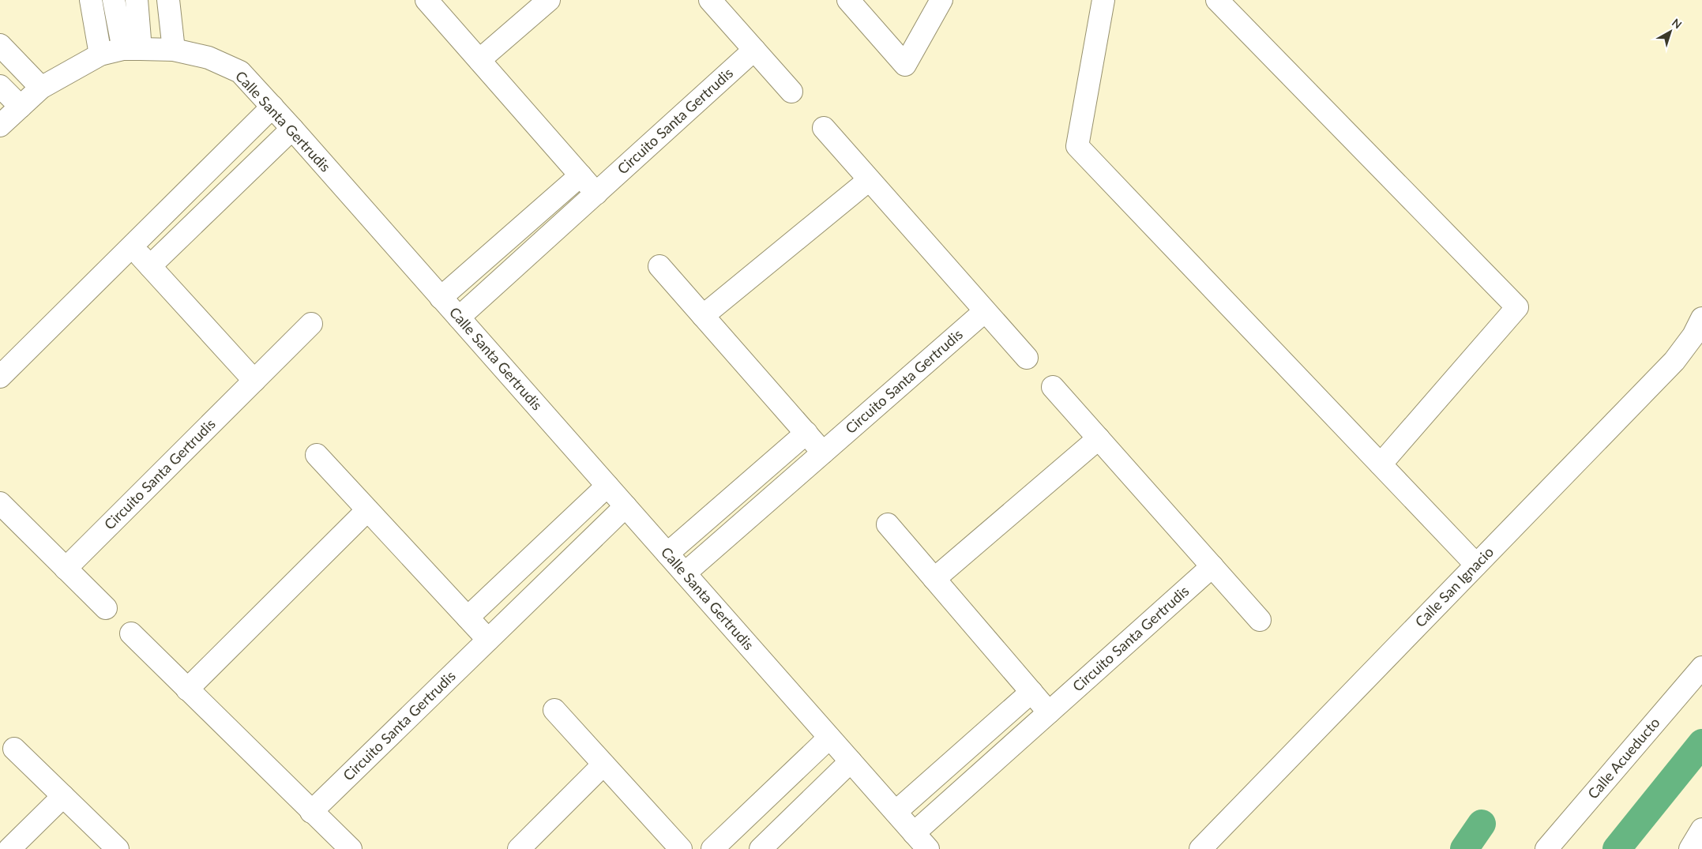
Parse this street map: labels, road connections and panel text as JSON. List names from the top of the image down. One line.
{"streets":{"street":["Calle Santa Gertrudis","Circuito Santa Gertrudis","Calle San Ignacio","Calle Acueducto"]},"crossings":[["Calle Santa Gertrudis","Circuito Santa Gertrudis"]],"north":"top right"}
